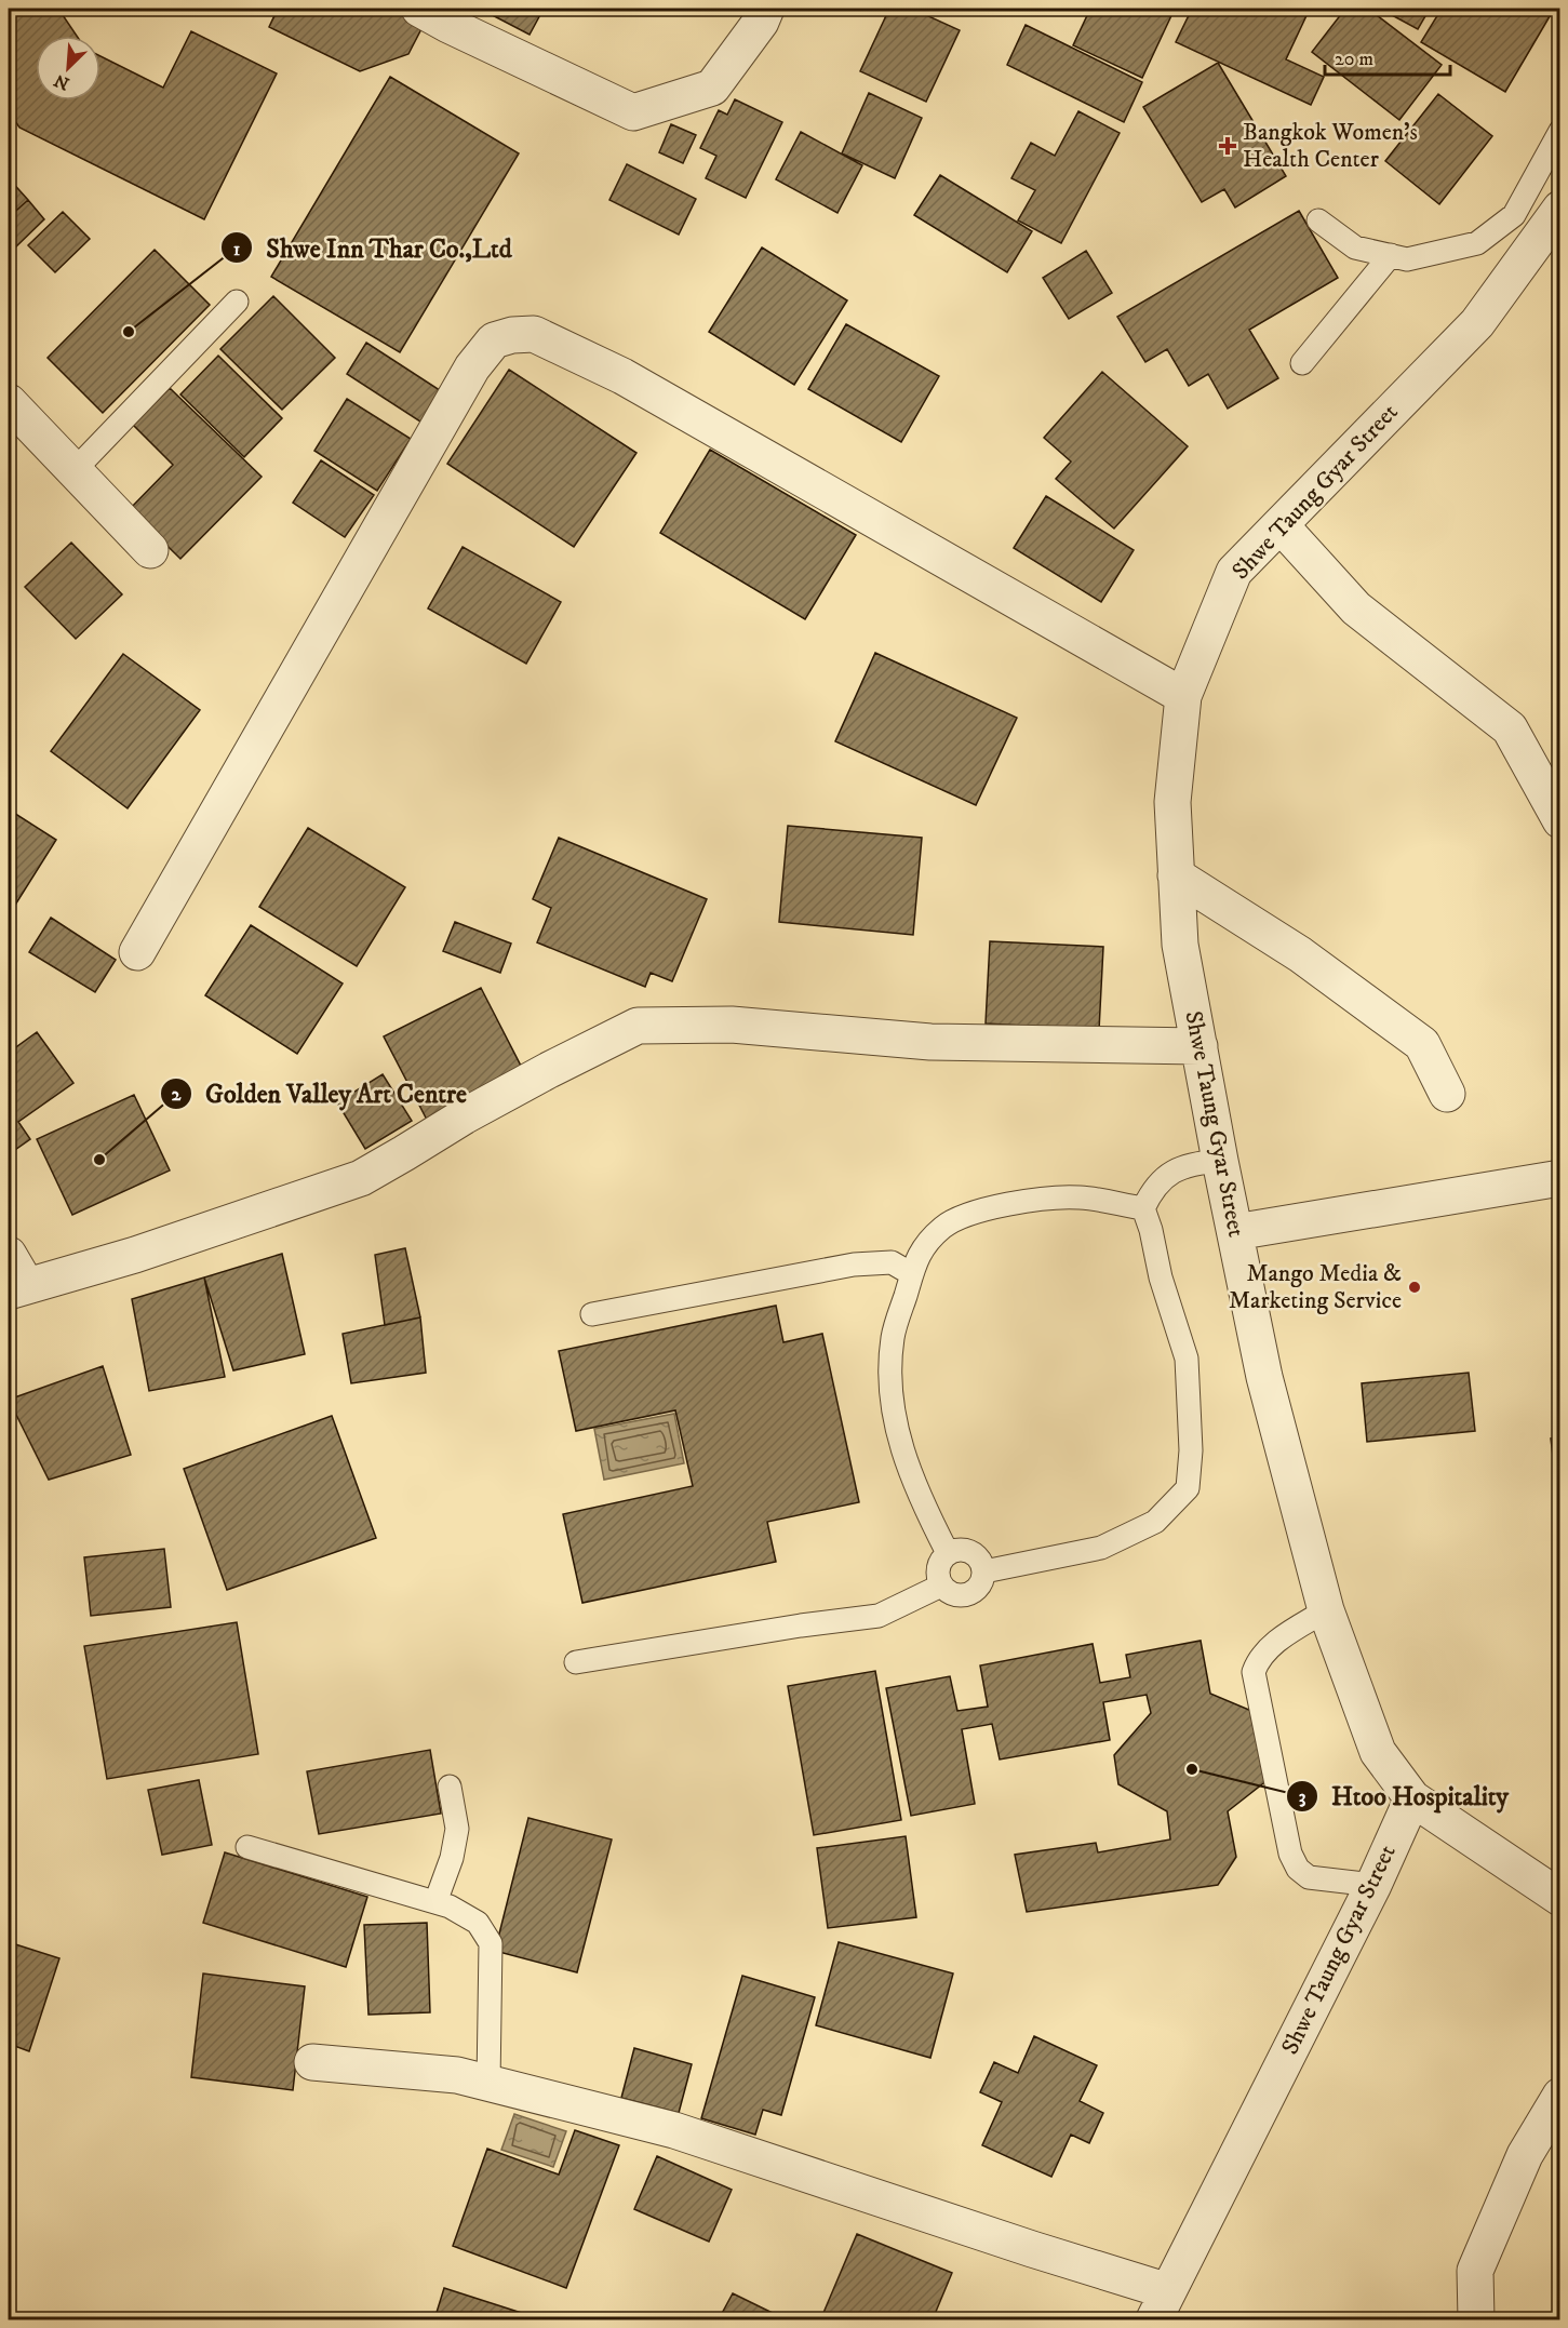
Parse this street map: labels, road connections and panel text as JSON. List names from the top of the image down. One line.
{"streets":{"street":["Shwe Taung Gyar Street"]},"places":{"health":["Bangkok Women's Health Center"],"other":["Shwe Inn Thar Co.,Ltd","Golden Valley Art Centre","Mango Media & Marketing Service","Htoo Hospitality"]},"scale_bar":"20 m","north":"bottom left"}
